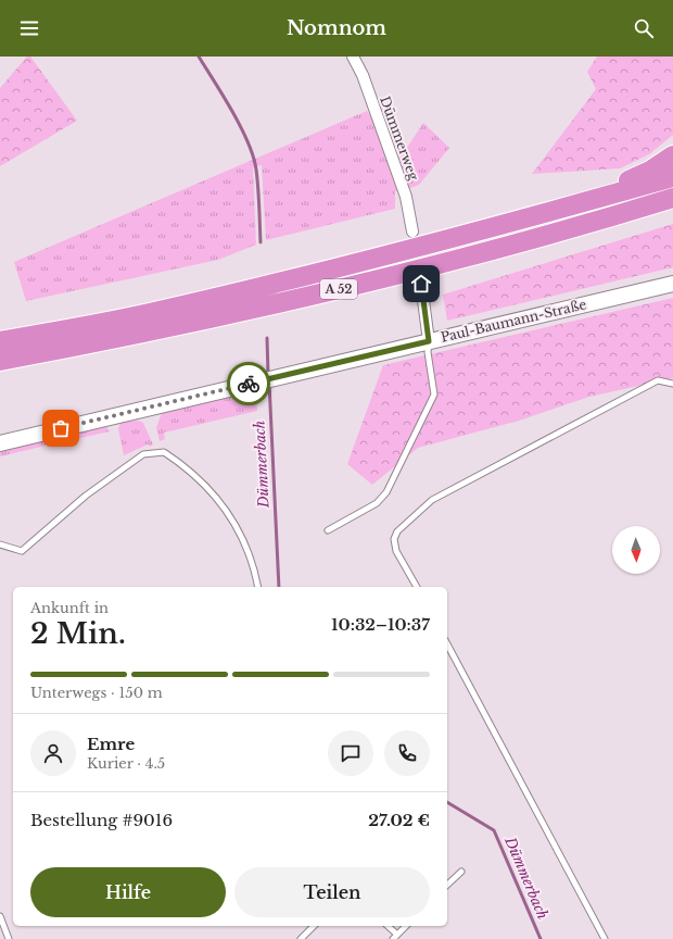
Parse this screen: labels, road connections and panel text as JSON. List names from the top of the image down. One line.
{"streets":{"highway":["A 52"],"main road":["Paul-Baumann-Straße"],"street":["Dümmerweg"]},"water":["Dümmerbach"],"north":"bottom","page":{"header":"Nomnom","heading":["2 Min.","Ankunft in","10:32–10:37"],"panel":["Emre","Kurier · 4.5","Bestellung #9016","27.02 €"],"bar":"Unterwegs · 150 m","buttons":["Hilfe","Teilen"]}}
